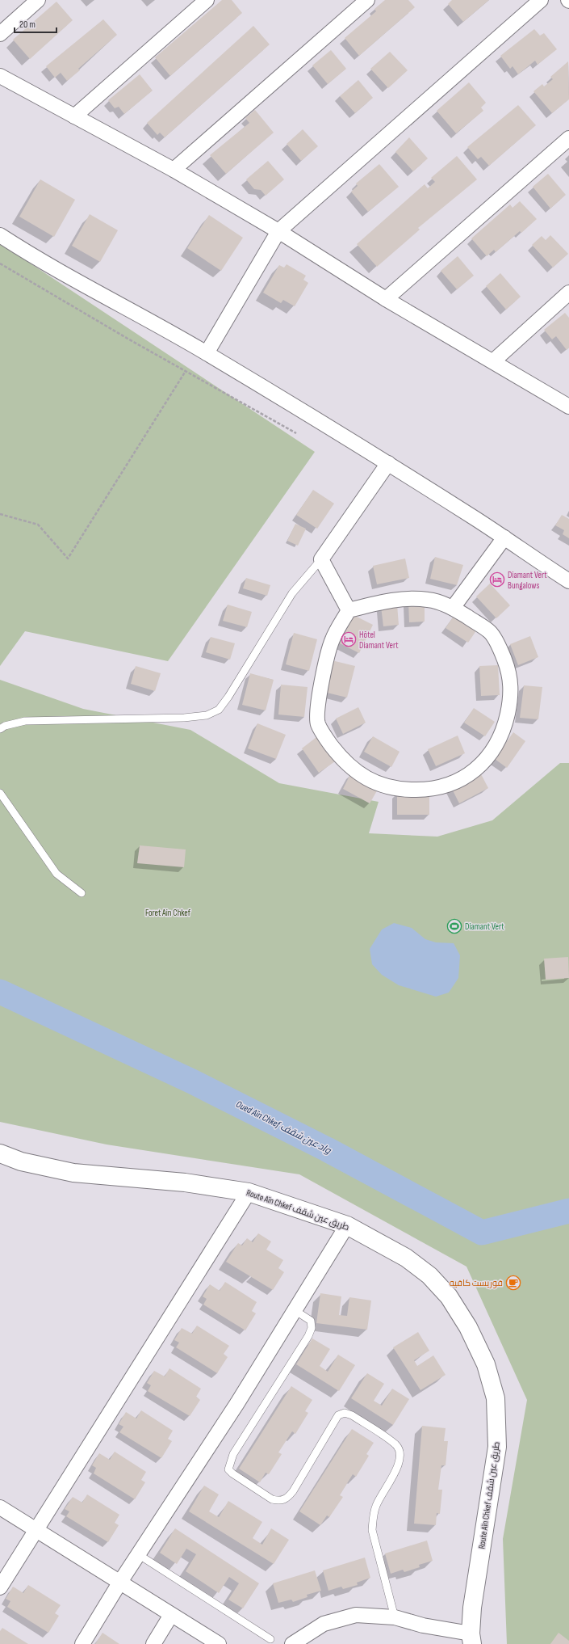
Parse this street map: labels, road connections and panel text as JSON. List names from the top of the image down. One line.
{"streets":{"street":["Route Aïn Chkef طريق عين شقف"]},"water":["Oued Aïn Chkef واد عين شقف"],"parks":["Foret Ain Chkef"],"places":{"hotel":["Diamant Vert Bungalows","Hôtel Diamant Vert"],"sports":["Diamant Vert"],"cafe":["فوريست كافيه"]},"scale_bar":"20 m"}
